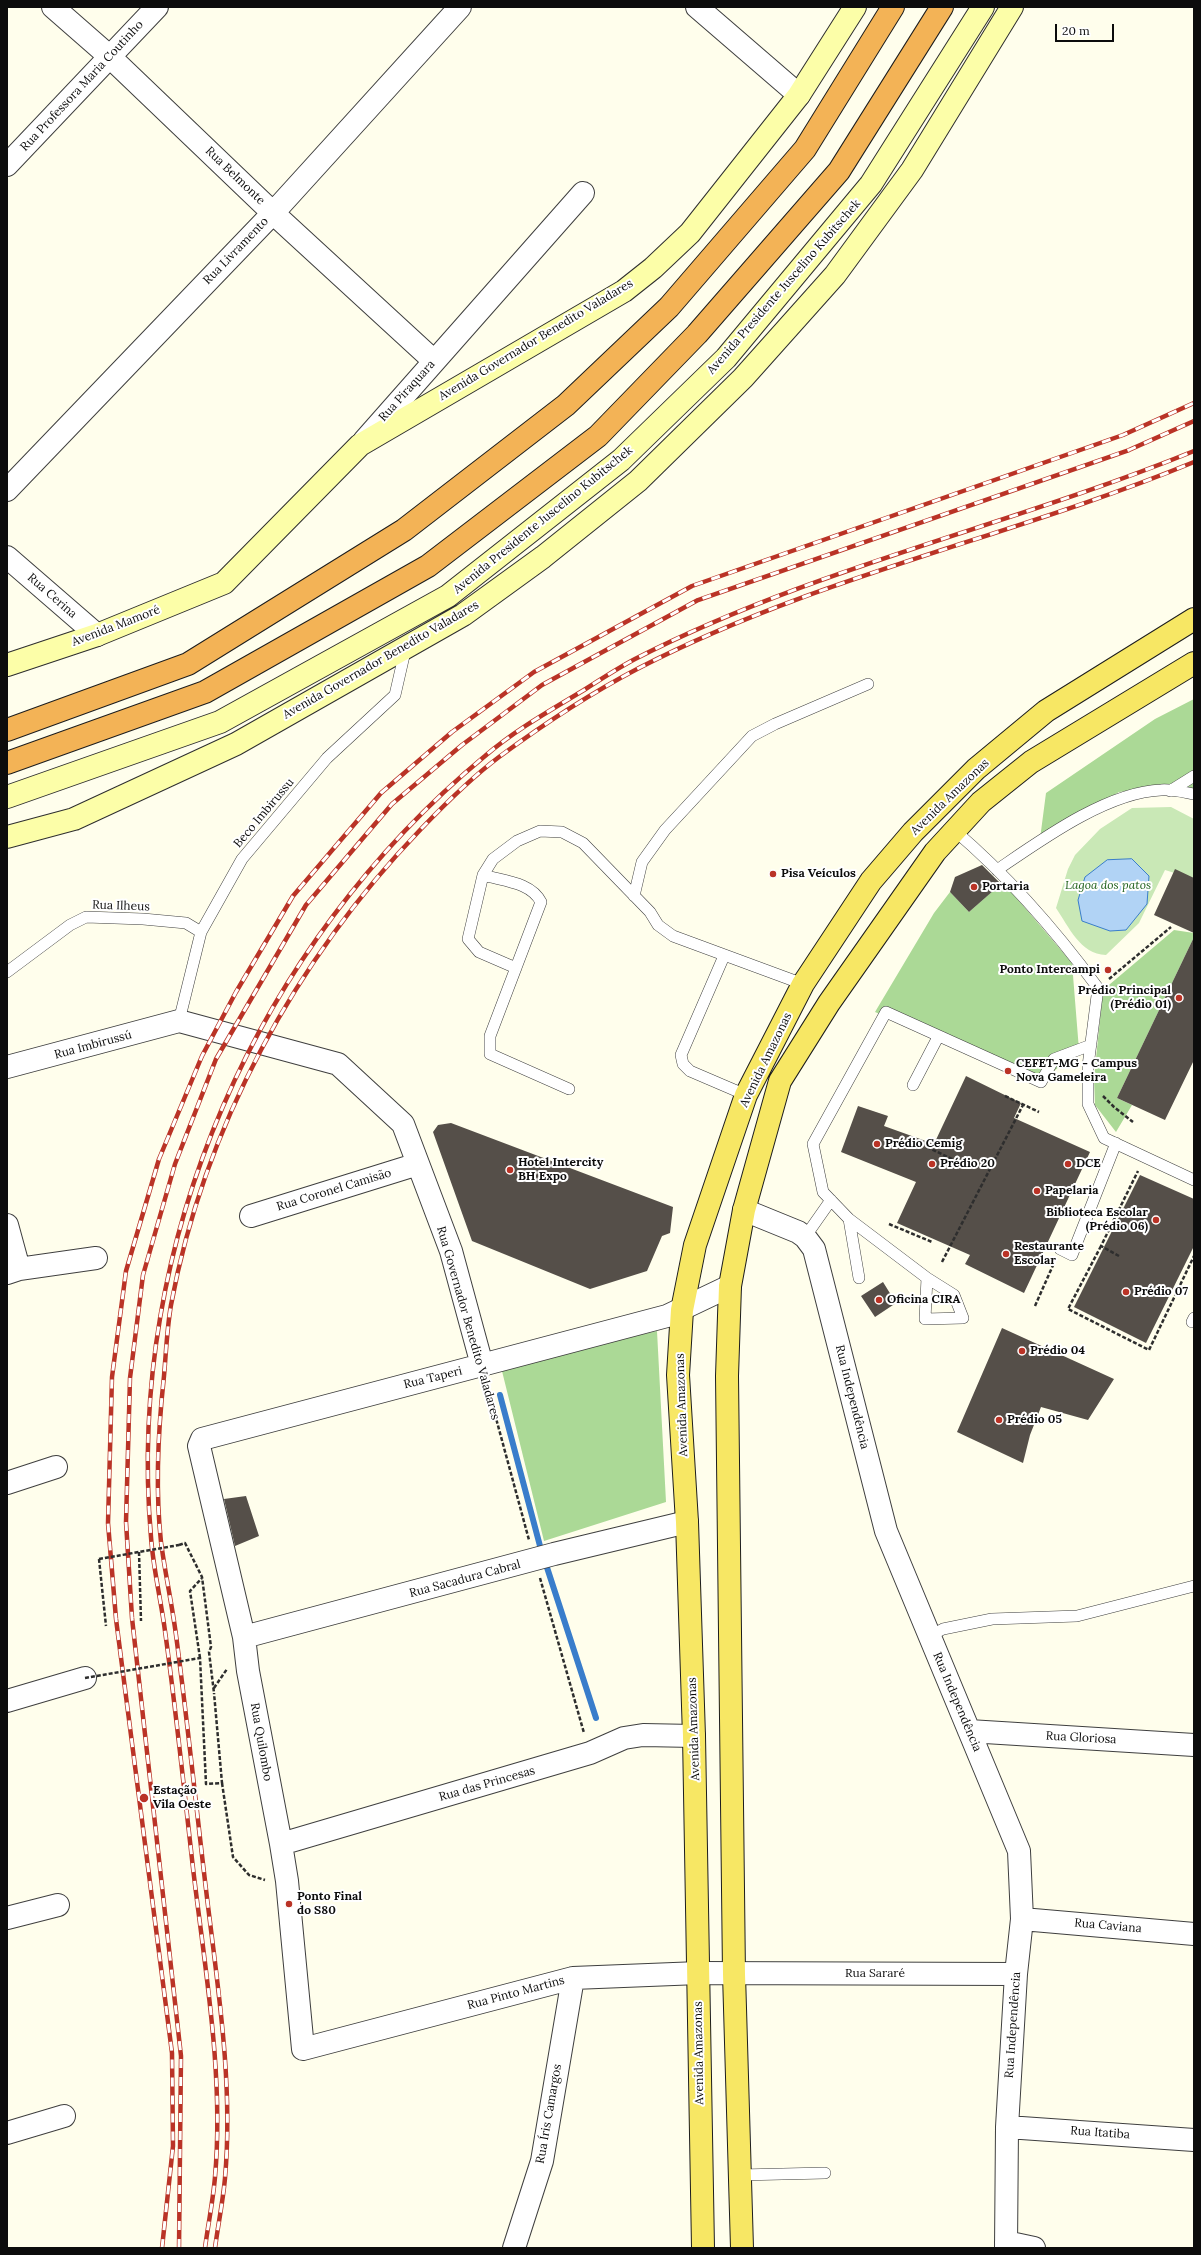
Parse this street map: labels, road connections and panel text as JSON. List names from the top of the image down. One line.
{"streets":{"main road":["Avenida Amazonas"],"street":["Rua Professora Maria Coutinho","Rua Belmonte","Rua Livramento","Avenida Presidente Juscelino Kubitschek","Avenida Governador Benedito Valadares","Rua Piraquara","Rua Cerina","Avenida Mamoré","Rua Imbirussú","Rua Coronel Camisão","Rua Governador Benedito Valadares","Rua Taperi","Rua Independência","Rua Sacadura Cabral","Rua Gloriosa","Rua Quilombo","Rua das Princesas","Rua Caviana","Rua Sararé","Rua Pinto Martins","Rua Íris Camargos","Rua Itatiba"],"lane":["Beco Imbirussu","Rua Ilheus"]},"crossings":[["Rua Professora Maria Coutinho","Rua Belmonte"],["Rua Belmonte","Rua Livramento"],["Rua Belmonte","Rua Piraquara"],["Avenida Governador Benedito Valadares","Rua Piraquara"],["Avenida Governador Benedito Valadares","Beco Imbirussu"],["Rua Piraquara","Avenida Mamoré"],["Rua Cerina","Avenida Mamoré"],["Avenida Amazonas","Rua Taperi"],["Avenida Amazonas","Rua Independência"],["Avenida Amazonas","Rua Sacadura Cabral"],["Avenida Amazonas","Rua das Princesas"],["Avenida Amazonas","Rua Sararé"],["Avenida Amazonas","Rua Pinto Martins"],["Beco Imbirussu","Rua Ilheus"],["Beco Imbirussu","Rua Imbirussú"],["Beco Imbirussu","Rua Governador Benedito Valadares"],["Rua Imbirussú","Rua Governador Benedito Valadares"],["Rua Coronel Camisão","Rua Governador Benedito Valadares"],["Rua Governador Benedito Valadares","Rua Taperi"],["Rua Governador Benedito Valadares","Rua Sacadura Cabral"],["Rua Governador Benedito Valadares","Rua das Princesas"],["Rua Taperi","Rua Quilombo"],["Rua Independência","Rua Gloriosa"],["Rua Independência","Rua Caviana"],["Rua Independência","Rua Sararé"],["Rua Independência","Rua Itatiba"],["Rua Sacadura Cabral","Rua Quilombo"],["Rua Quilombo","Rua das Princesas"],["Rua Quilombo","Rua Pinto Martins"],["Rua Sararé","Rua Pinto Martins"],["Rua Pinto Martins","Rua Íris Camargos"]],"parks":["Lagoa dos patos"],"places":["Pisa Veículos","Portaria","Ponto Intercampi","Prédio Principal (Prédio 01)","CEFET-MG - Campus Nova Gameleira","Prédio Cemig","Prédio 20","DCE","Hotel Intercity BH Expo","Papelaria","Biblioteca Escolar (Prédio 06)","Restaurante Escolar","Prédio 07","Oficina CIRA","Prédio 04","Prédio 05","Estação Vila Oeste","Ponto Final do S80"],"scale_bar":"20 m"}
